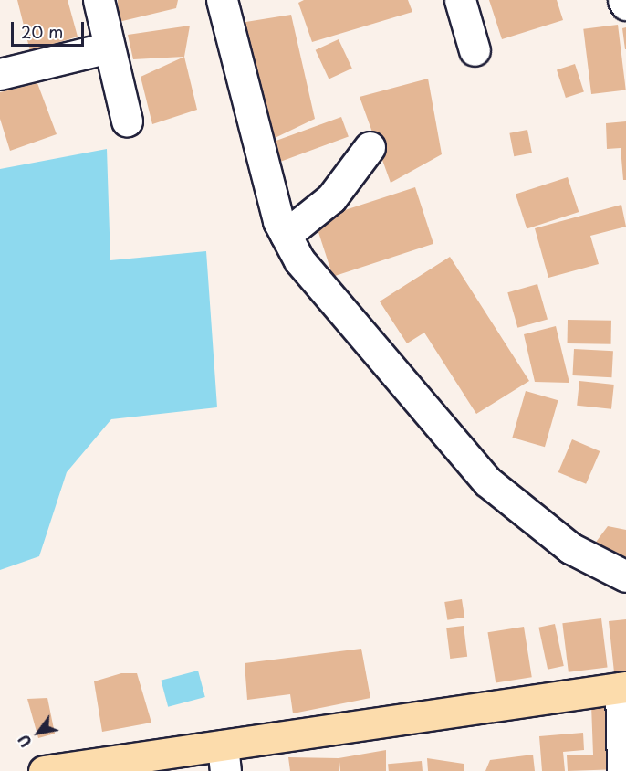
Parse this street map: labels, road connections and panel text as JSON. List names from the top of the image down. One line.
{"scale_bar":"20 m","north":"bottom left"}
